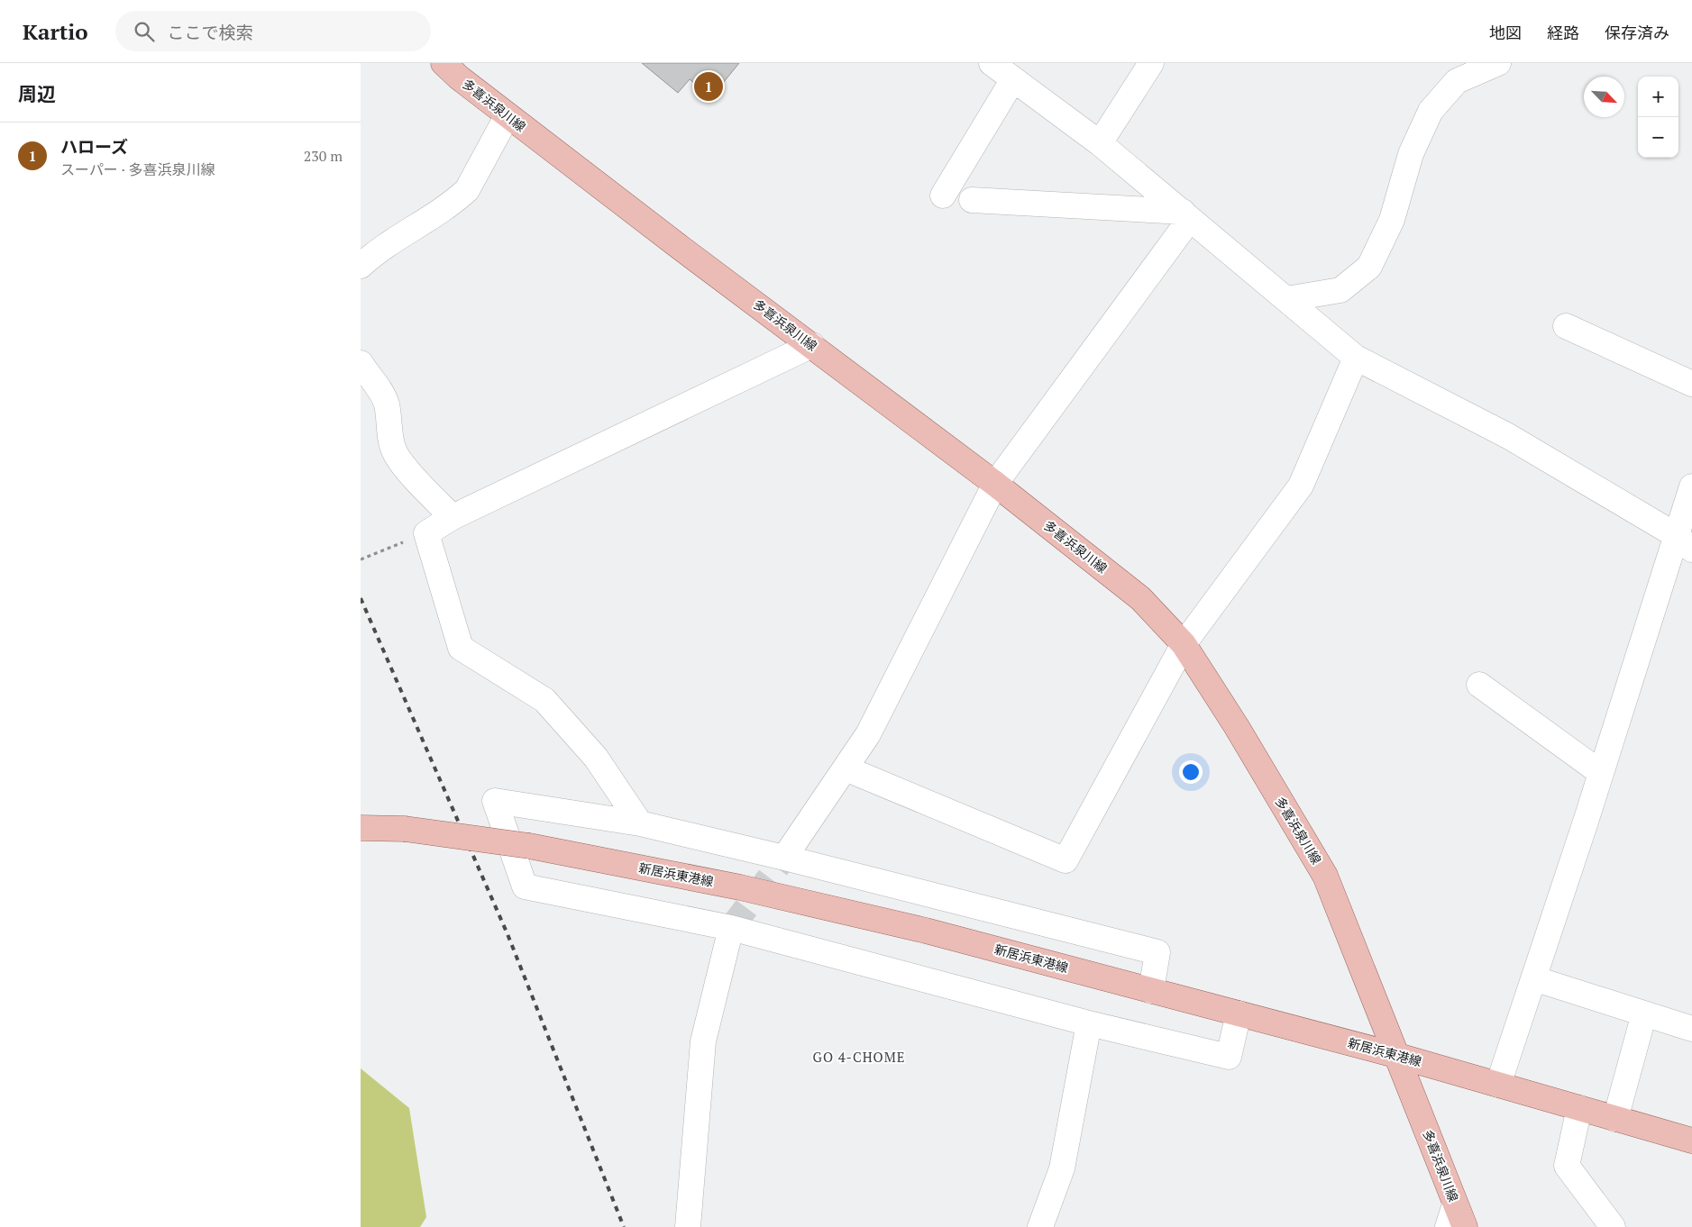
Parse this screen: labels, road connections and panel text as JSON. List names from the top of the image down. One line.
{"streets":{"main road":["多喜浜泉川線","新居浜東港線"]},"crossings":[["多喜浜泉川線","新居浜東港線"]],"districts":["GO 4-CHOME"],"north":"bottom right","page":{"header":"Kartio","search":"ここで検索","nav":["地図","経路","保存済み"],"heading":"周辺","pins":"1","map_buttons":["+","−"],"list":[{"mark":"1","name":"ハローズ","note":"スーパー · 多喜浜泉川線","value":"230 m"}]}}
